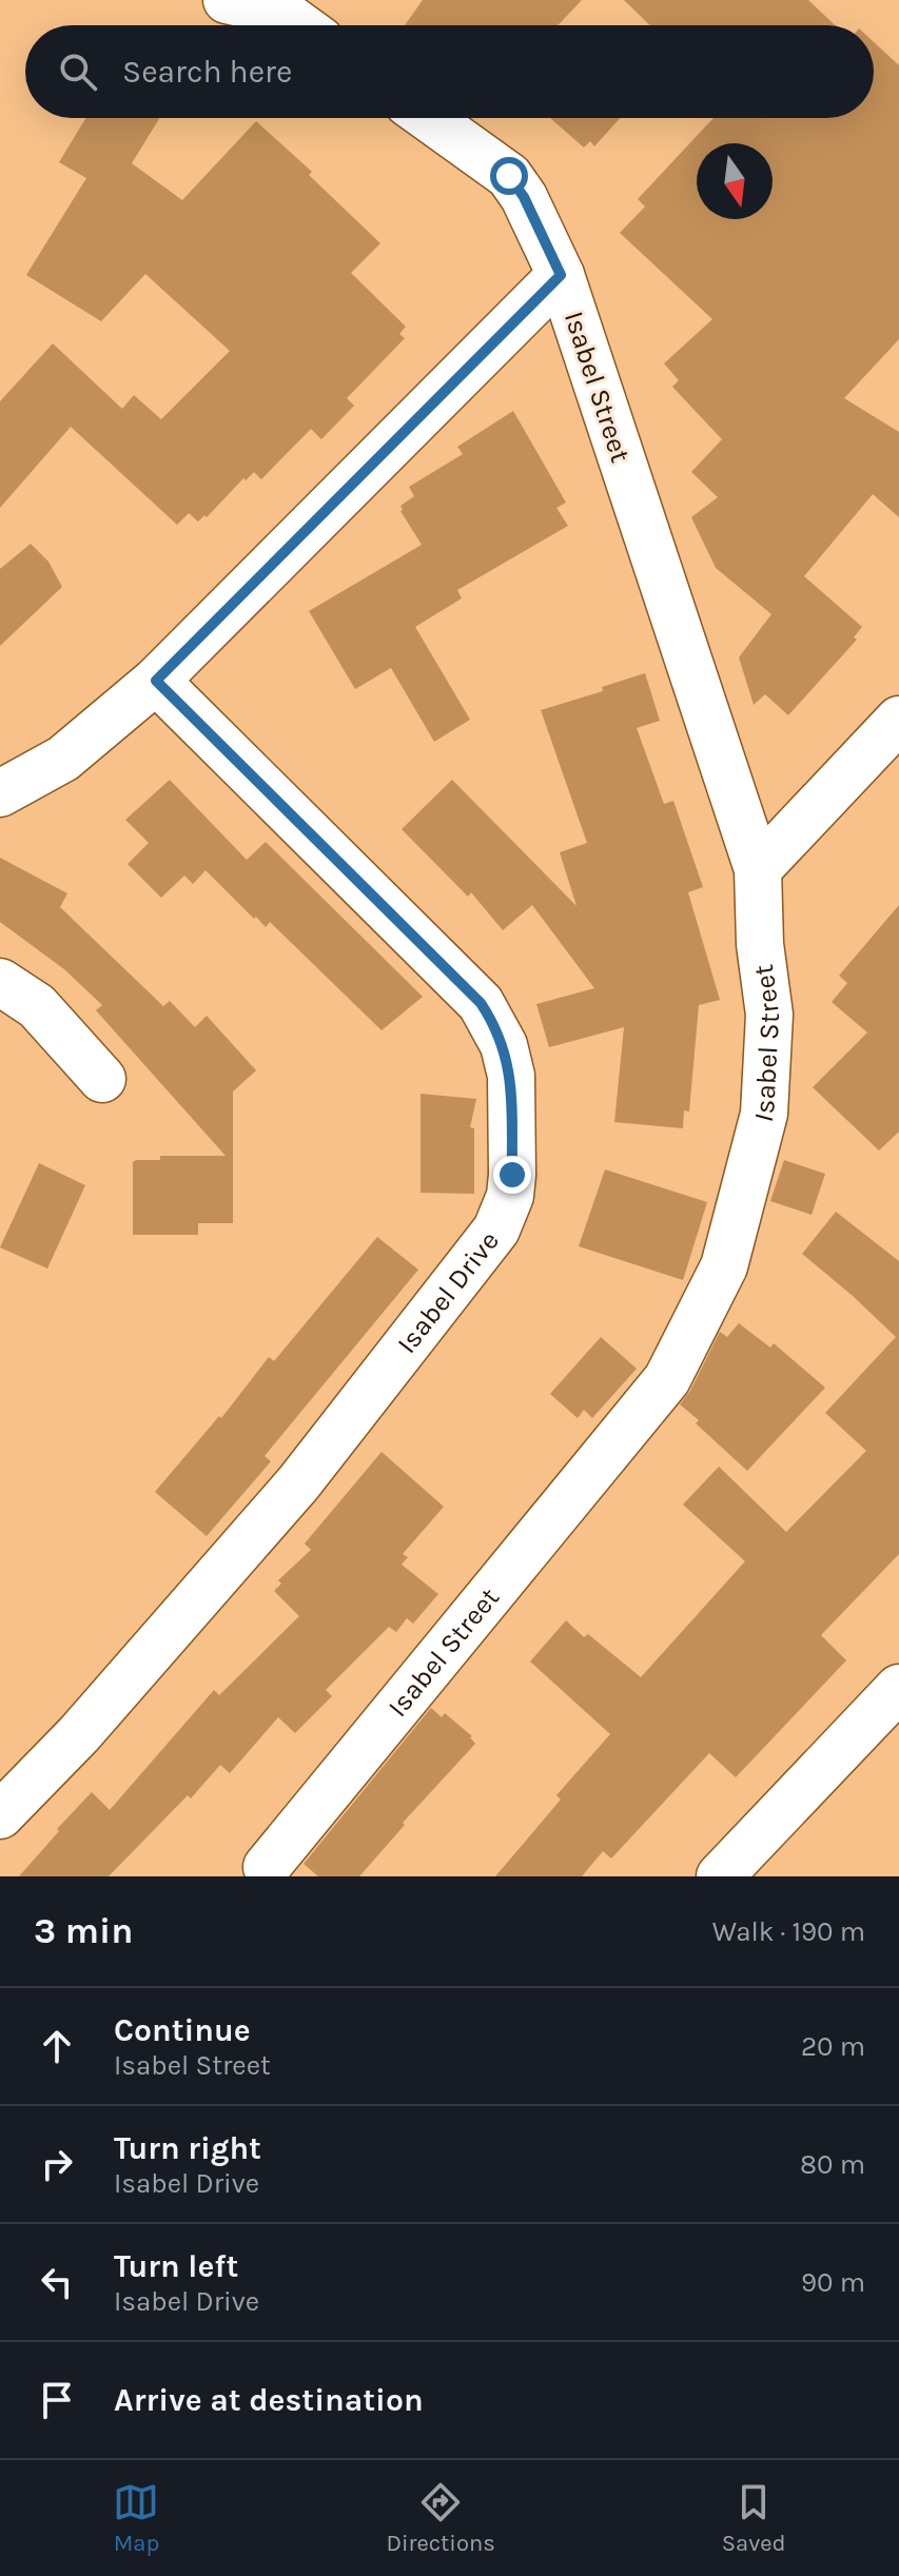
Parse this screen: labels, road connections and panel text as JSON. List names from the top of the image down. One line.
{"streets":{"street":["Isabel Street","Isabel Drive"]},"north":"bottom","page":{"search":"Search here","heading":["3 min","Walk · 190 m"],"list":[["Continue","Isabel Street","20 m"],["Turn right","Isabel Drive","80 m"],["Turn left","Isabel Drive","90 m"],"Arrive at destination"],"nav":["Map","Directions","Saved"]}}
